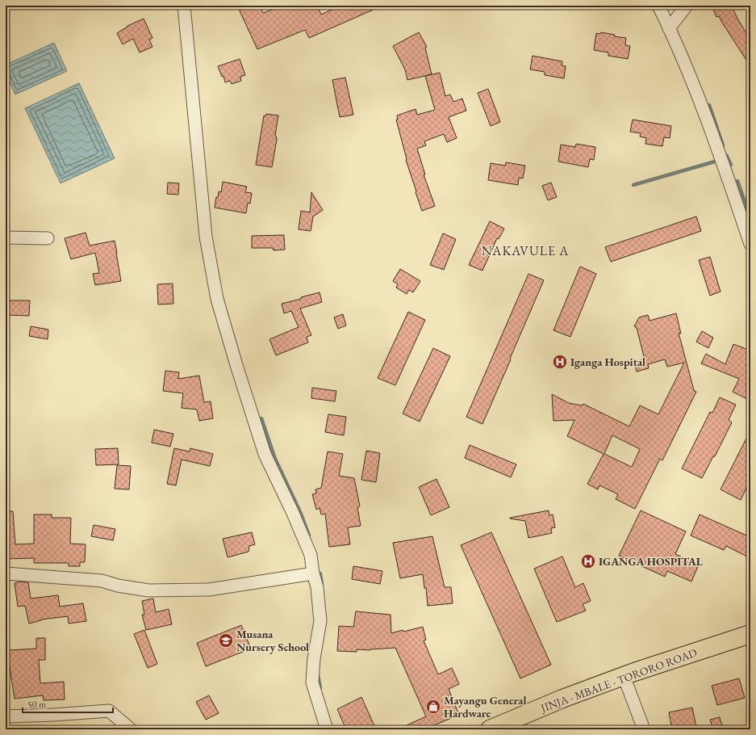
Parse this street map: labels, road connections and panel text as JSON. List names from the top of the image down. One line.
{"streets":{"main road":["JINJA - MBALE - TORORO ROAD"]},"districts":["NAKAVULE A"],"places":{"hospital":["Iganga Hospital","IGANGA HOSPITAL"],"school or university":["Musana Nursery School"],"shop":["Mayangu General Hardware"]},"scale_bar":"50 m"}
